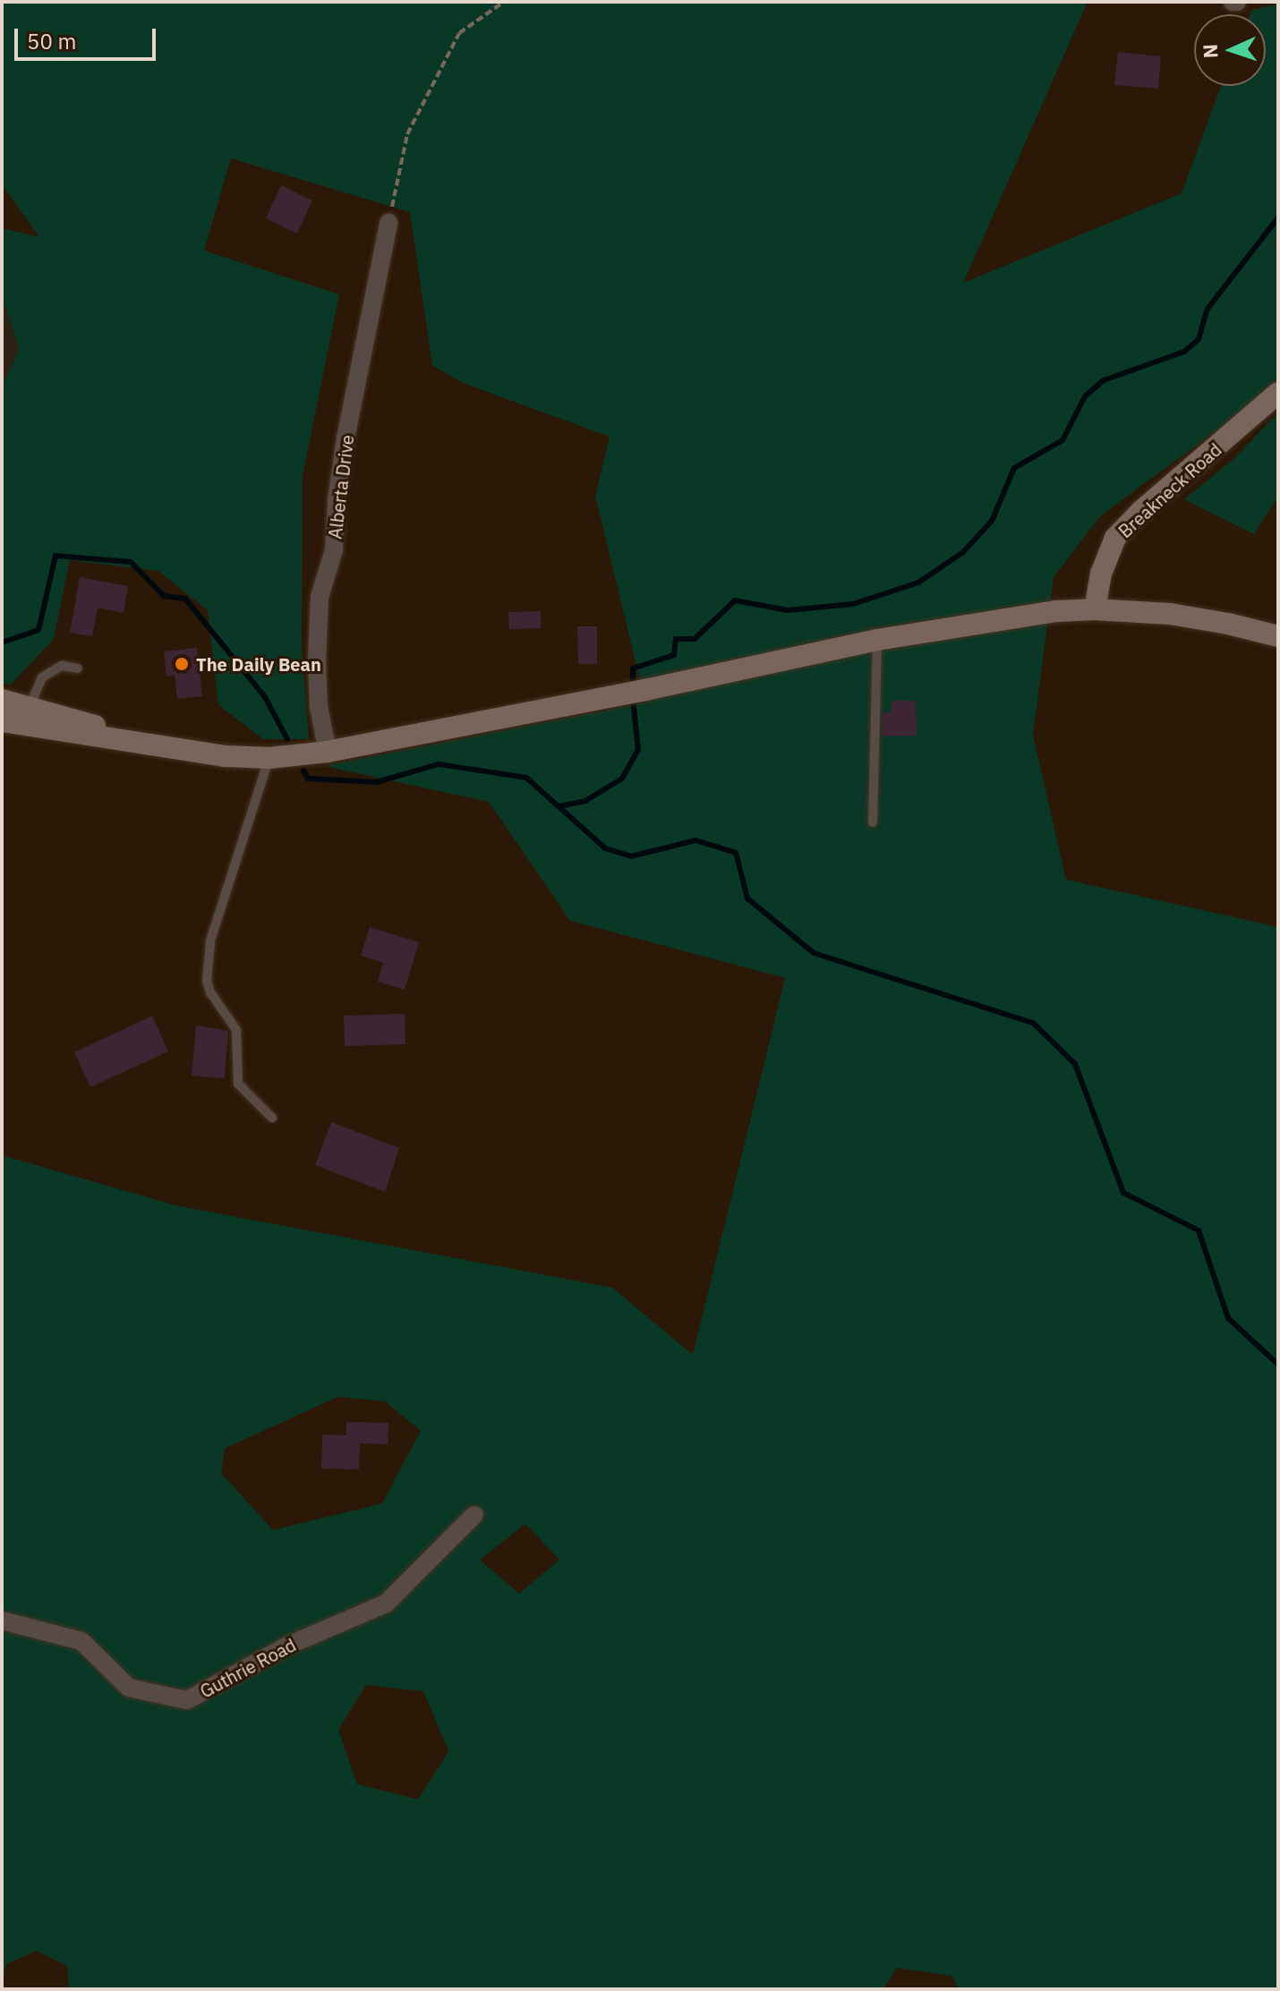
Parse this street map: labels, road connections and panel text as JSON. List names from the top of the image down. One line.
{"streets":{"main road":["Breakneck Road"],"street":["Alberta Drive","Guthrie Road"]},"places":["The Daily Bean"],"scale_bar":"50 m","north":"left"}
